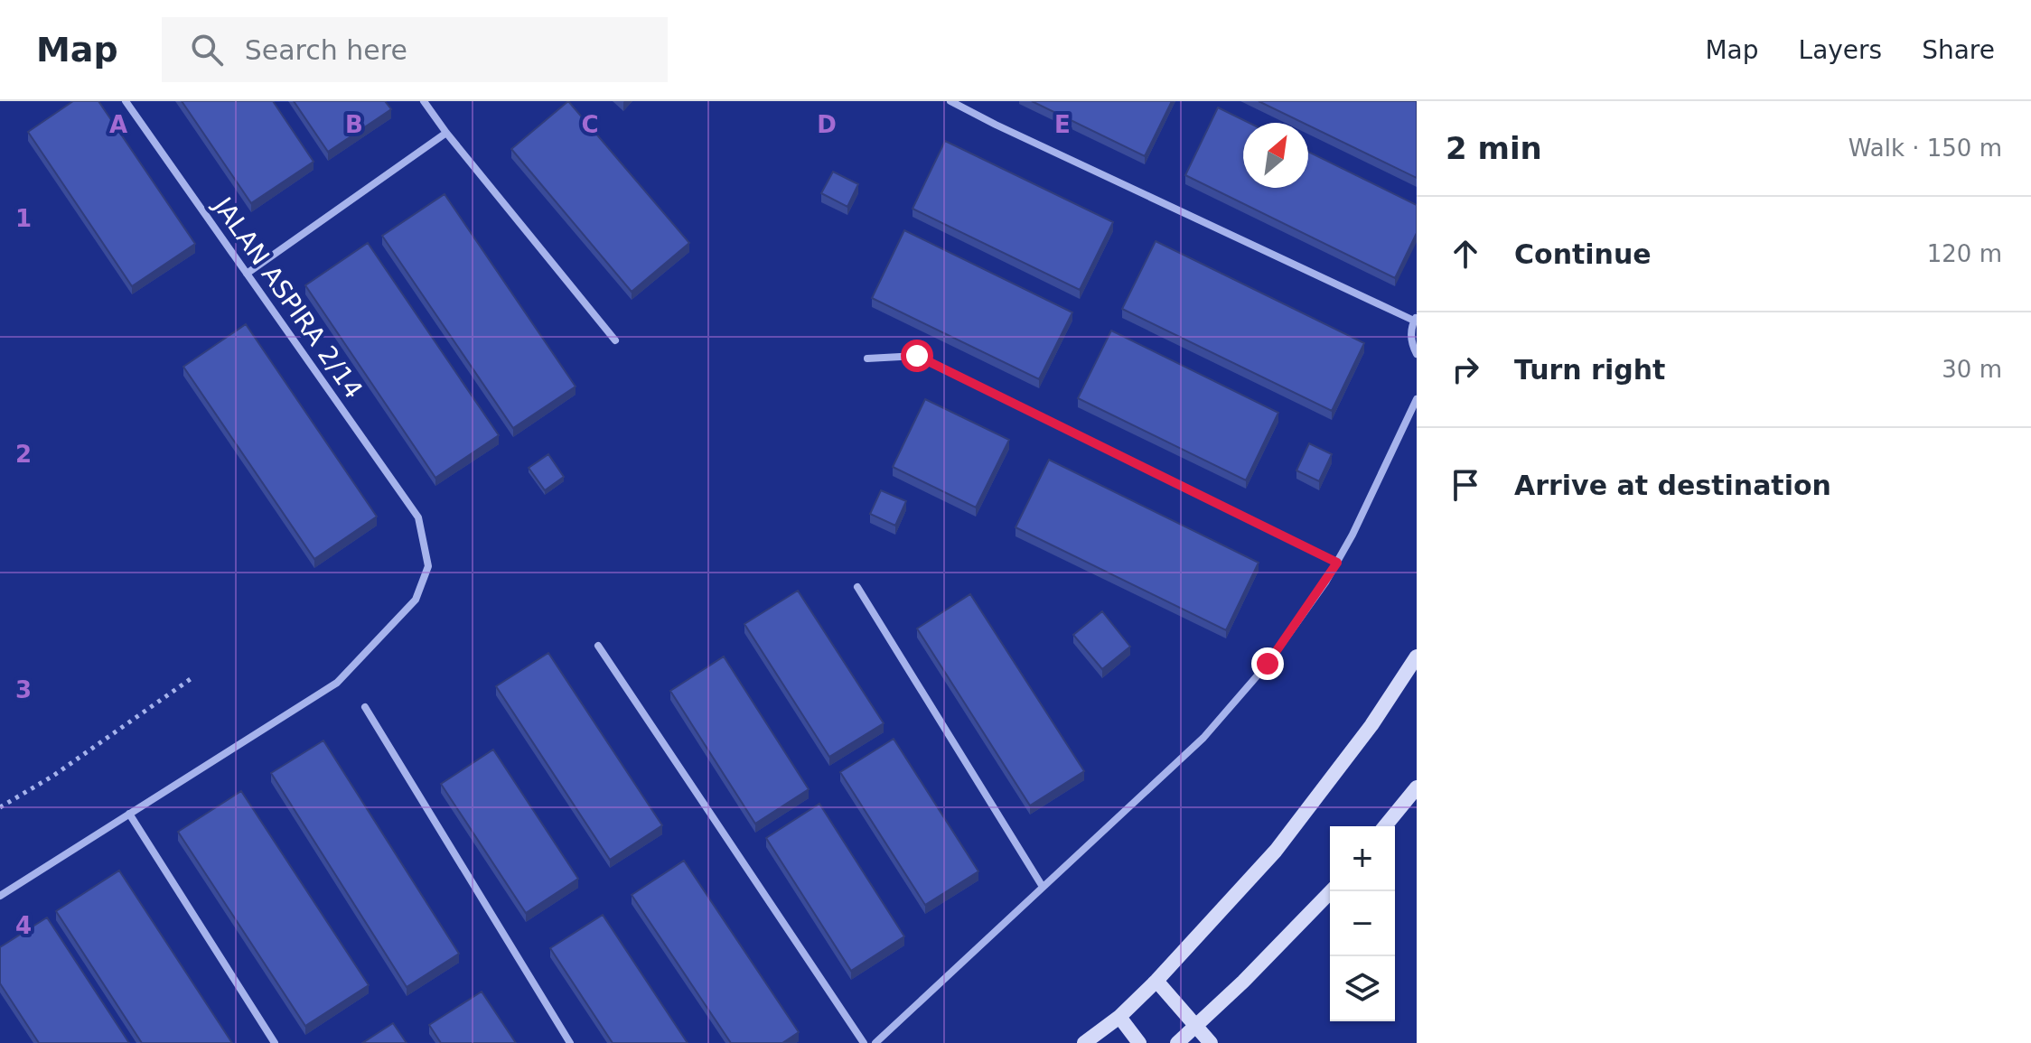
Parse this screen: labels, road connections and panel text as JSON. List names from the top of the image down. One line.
{"streets":{"street":["JALAN ASPIRA 2/14"]},"north":"top right","page":{"header":"Map","search":"Search here","nav":["Map","Layers","Share"],"heading":["2 min","Walk · 150 m"],"list":[["Continue","120 m"],["Turn right","30 m"],"Arrive at destination"],"map_buttons":["+","−"]},"grid":{"columns":["A","B","C","D","E"],"rows":["1","2","3","4"]}}
